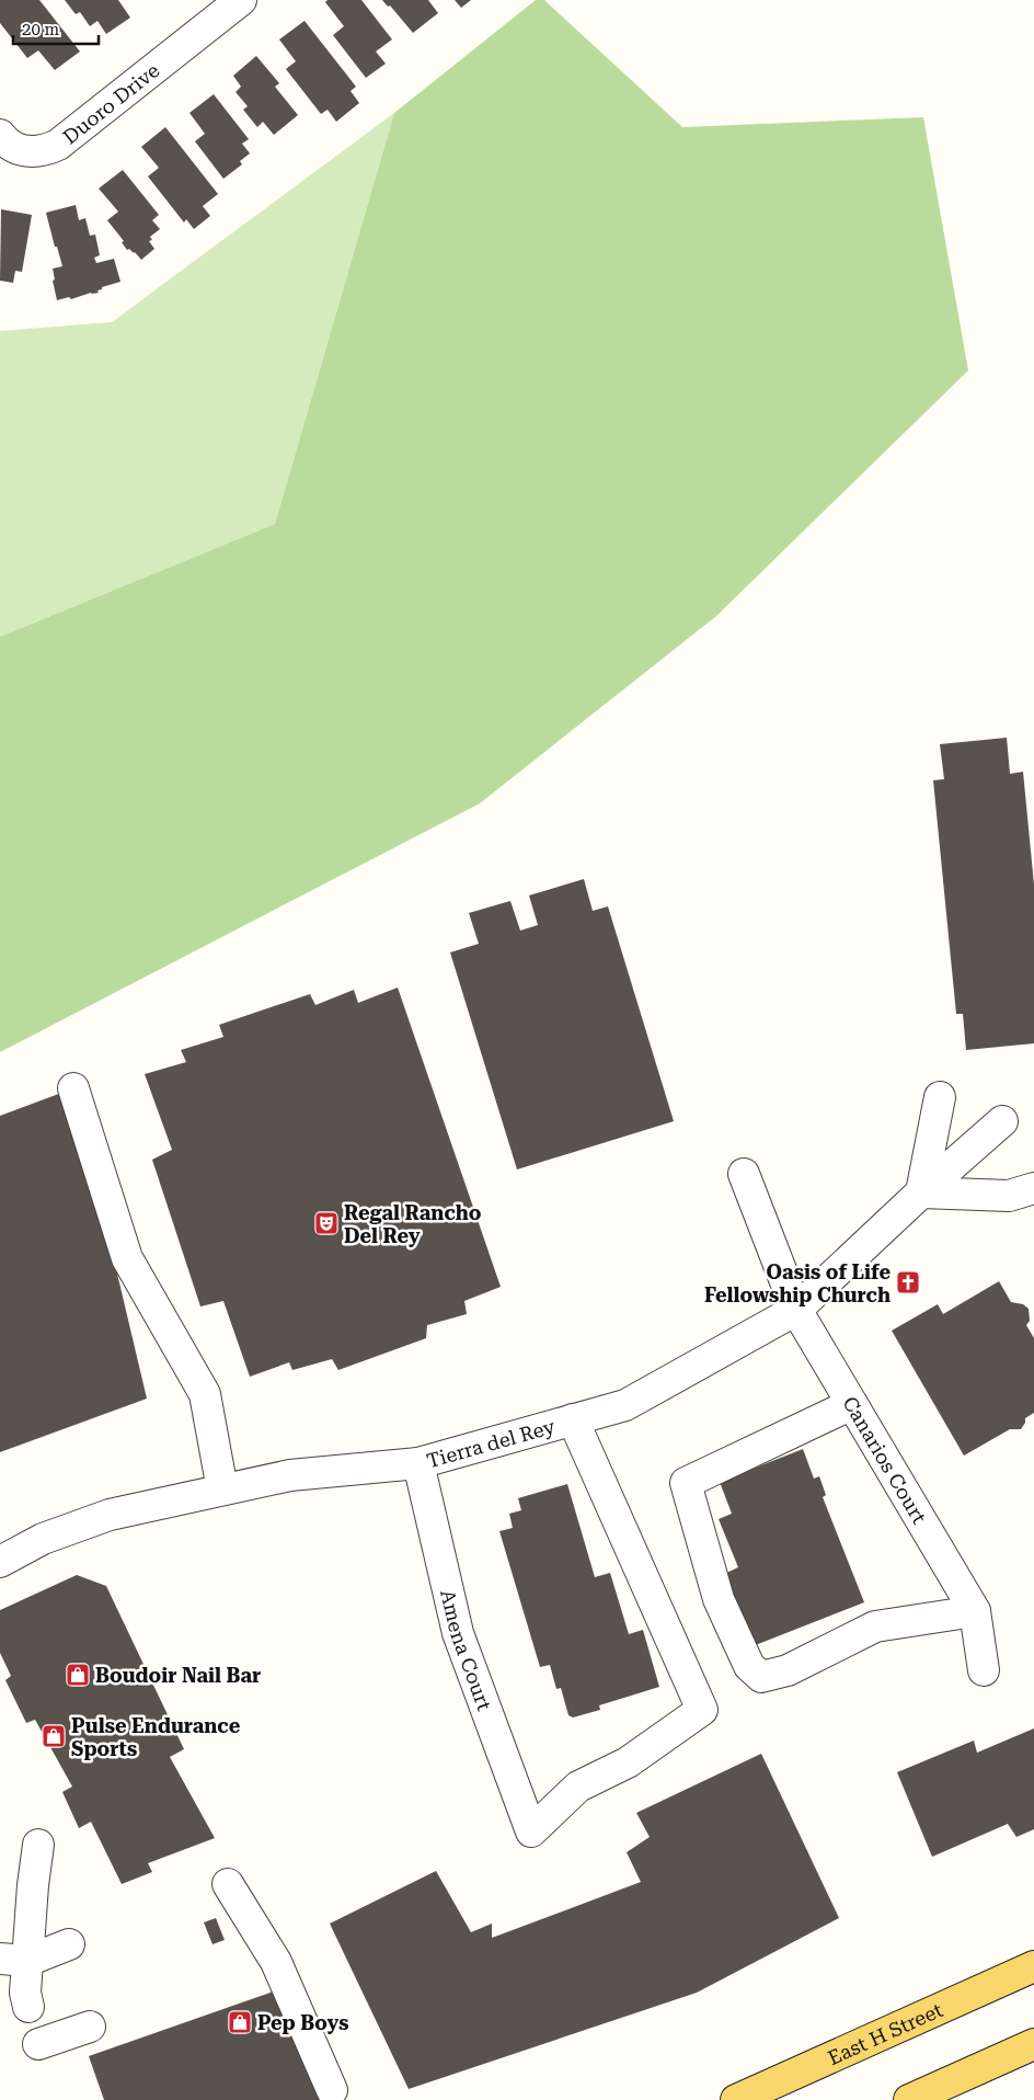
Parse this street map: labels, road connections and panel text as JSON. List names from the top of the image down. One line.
{"streets":{"main road":["East H Street"],"street":["Duoro Drive","Tierra del Rey","Canarios Court","Amena Court"]},"crossings":[["Tierra del Rey","Canarios Court"],["Tierra del Rey","Amena Court"]],"places":{"theatre":["Regal Rancho Del Rey"],"church":["Oasis of Life Fellowship Church"],"shop":["Boudoir Nail Bar","Pulse Endurance Sports","Pep Boys"]},"scale_bar":"20 m"}
